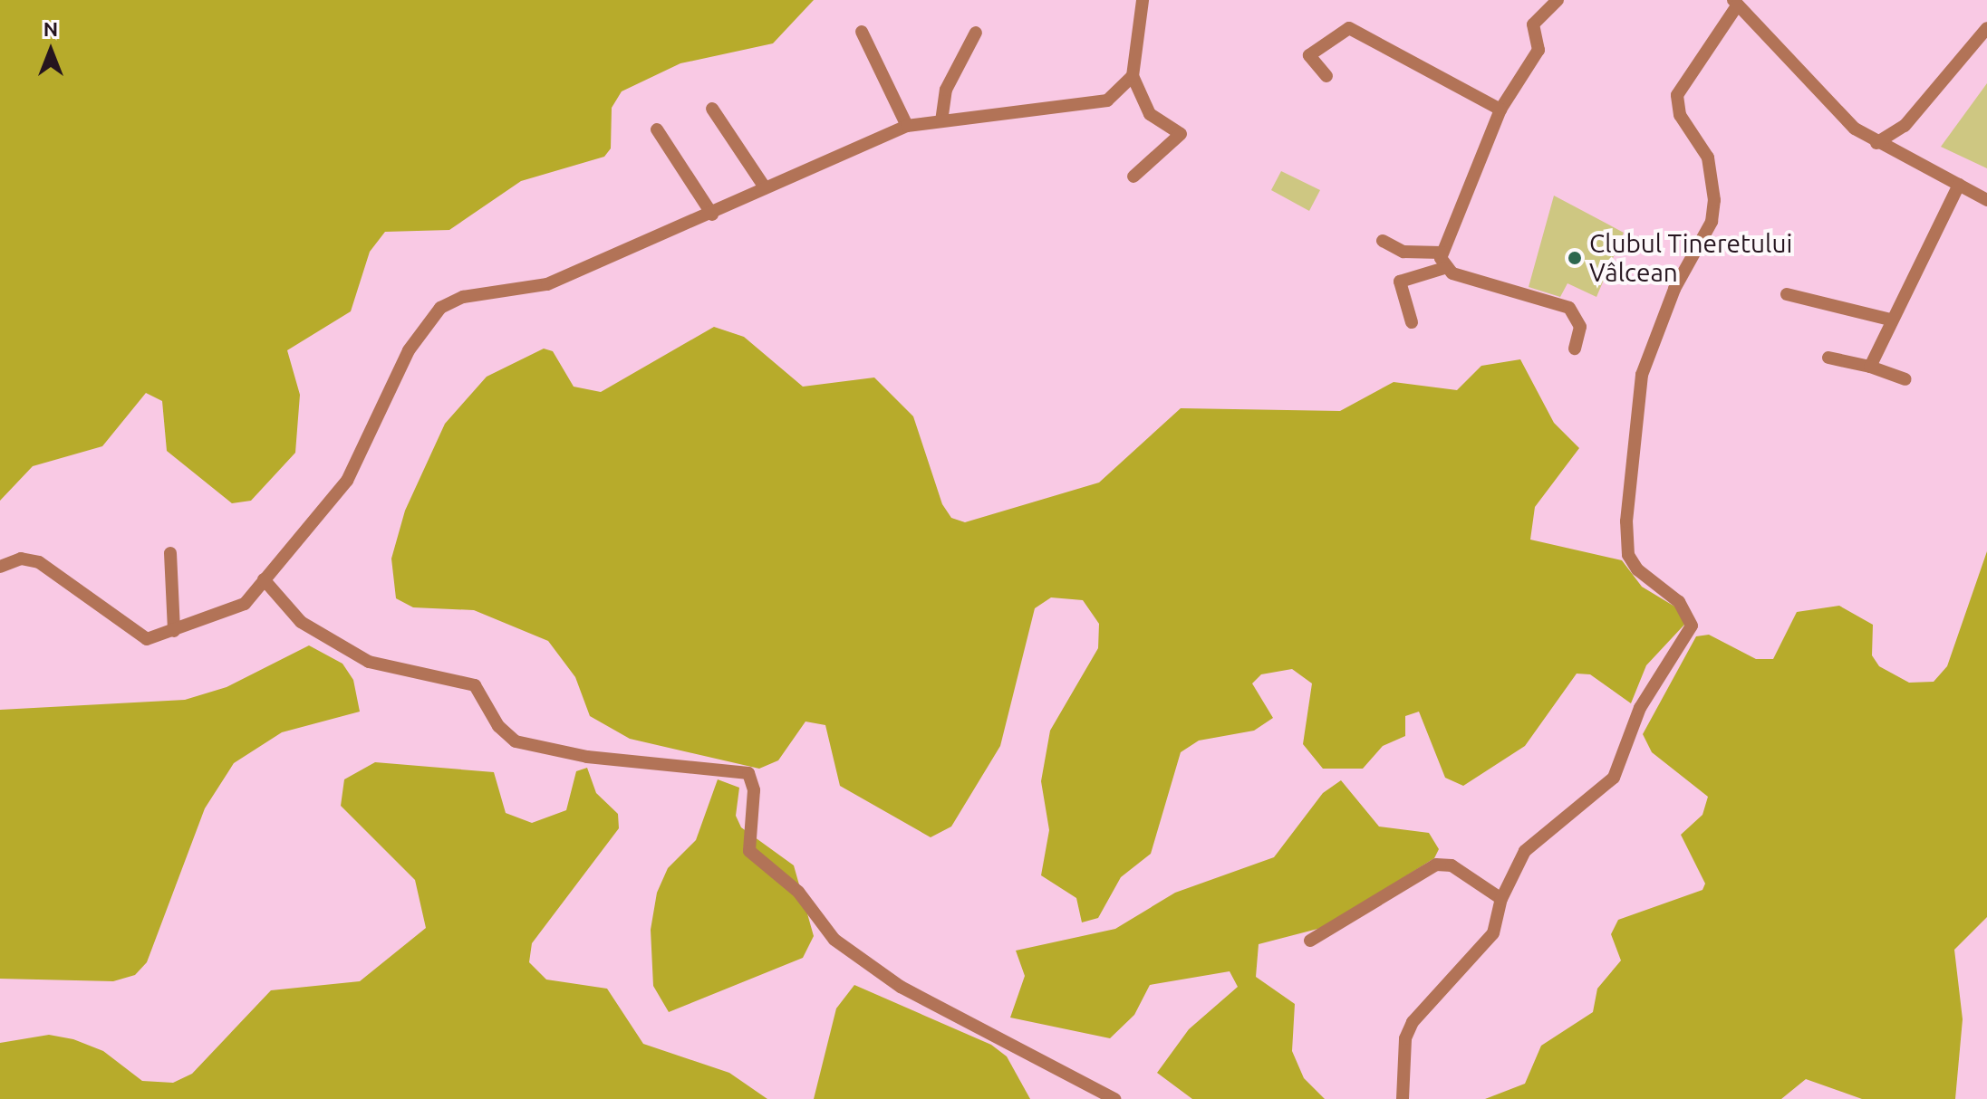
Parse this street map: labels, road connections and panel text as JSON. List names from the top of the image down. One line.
{"places":["Clubul Tineretului Vâlcean"],"north":"top"}
